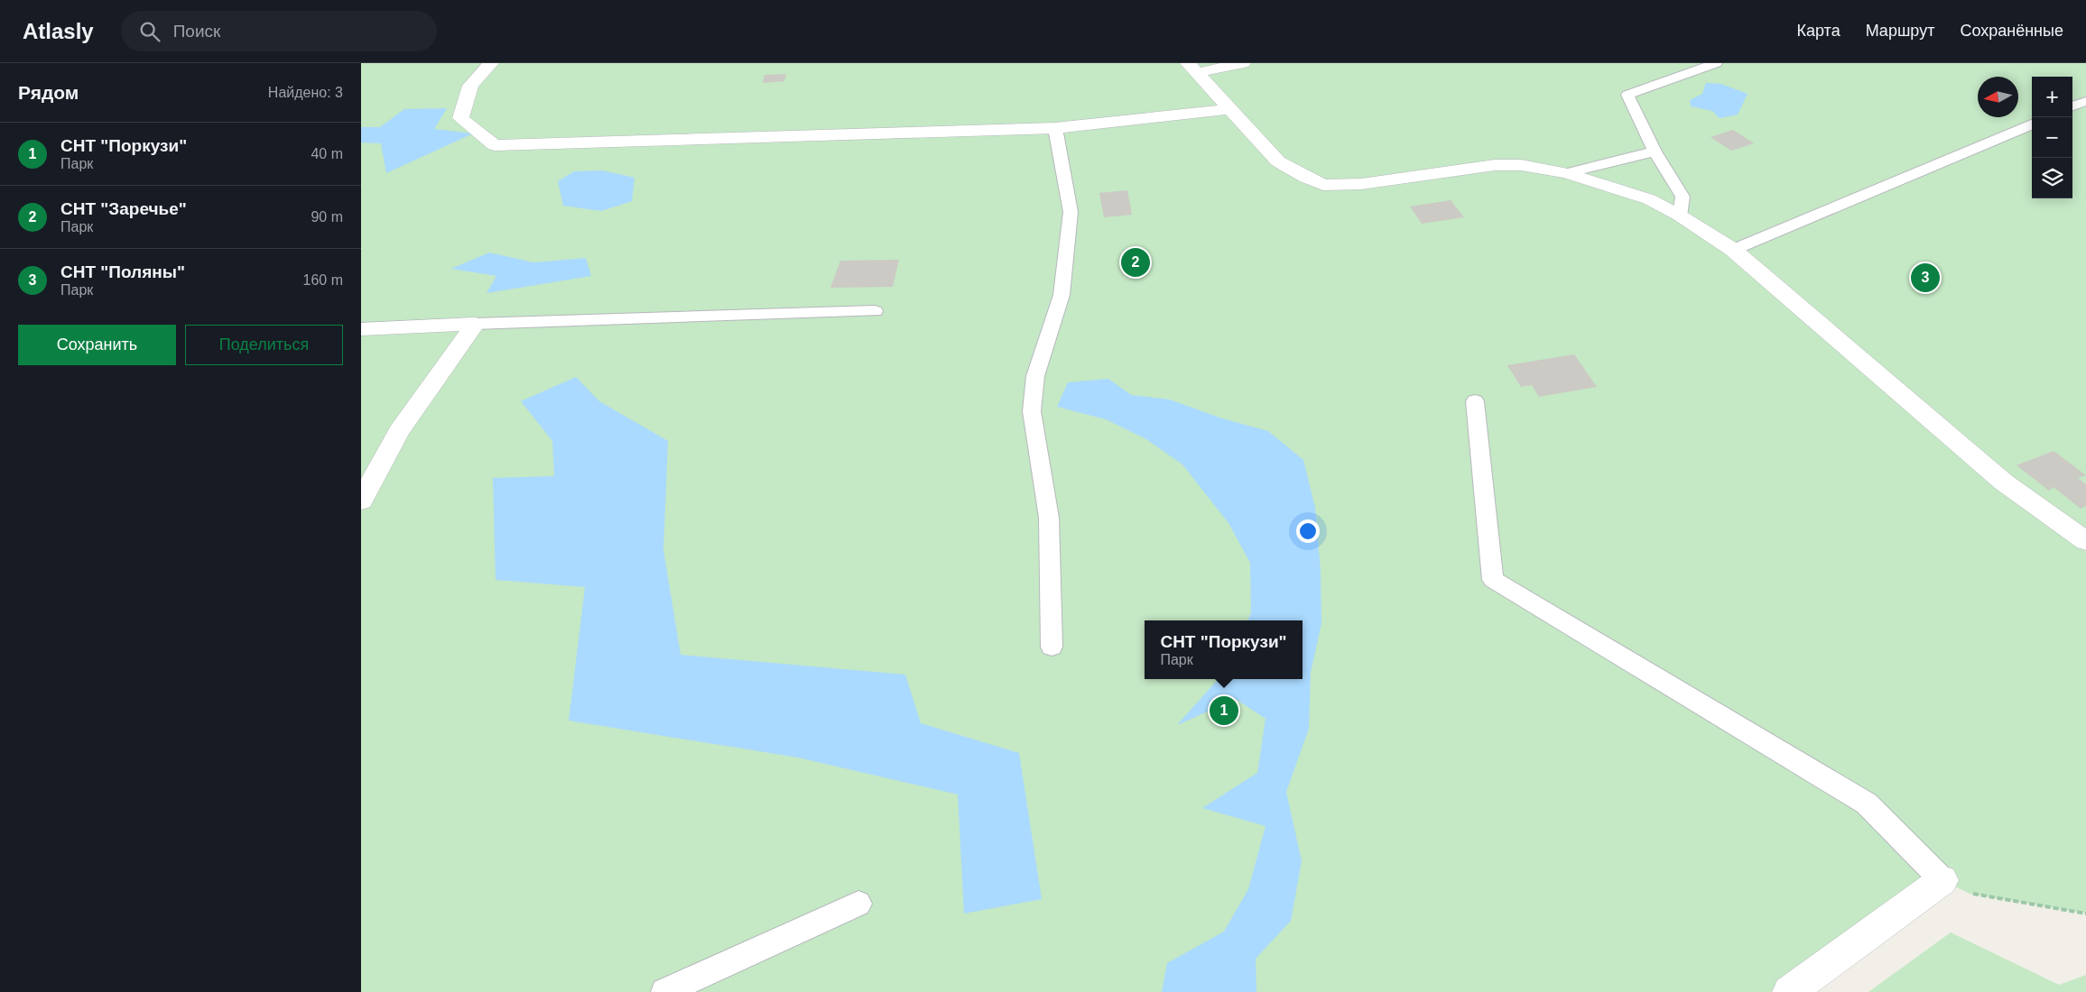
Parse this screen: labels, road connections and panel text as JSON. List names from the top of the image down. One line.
{"north":"left","page":{"header":"Atlasly","search":"Поиск","nav":["Карта","Маршрут","Сохранённые"],"heading":["Рядом","Найдено: 3"],"map_buttons":["+","−"],"list":[{"mark":"1","name":"СНТ \"Поркузи\"","note":"Парк","value":"40 m"},{"mark":"2","name":"СНТ \"Заречье\"","note":"Парк","value":"90 m"},{"mark":"3","name":"СНТ \"Поляны\"","note":"Парк","value":"160 m"}],"pins":["2","3","1"],"buttons":["Сохранить","Поделиться"],"popup":["СНТ \"Поркузи\"","Парк"]}}
